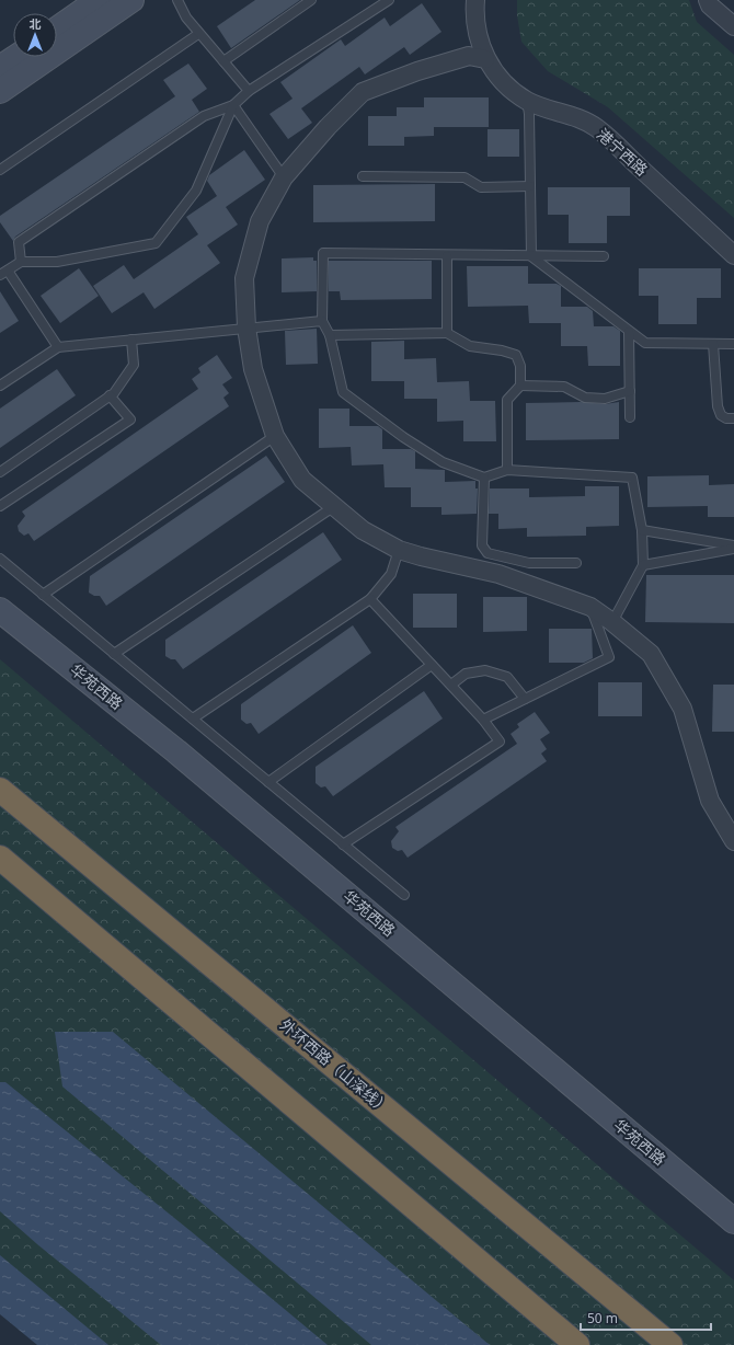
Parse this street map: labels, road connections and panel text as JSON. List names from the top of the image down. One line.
{"streets":{"highway":["外环西路（山深线）"],"street":["港宁西路","华苑西路"]},"scale_bar":"50 m","north":"top"}
